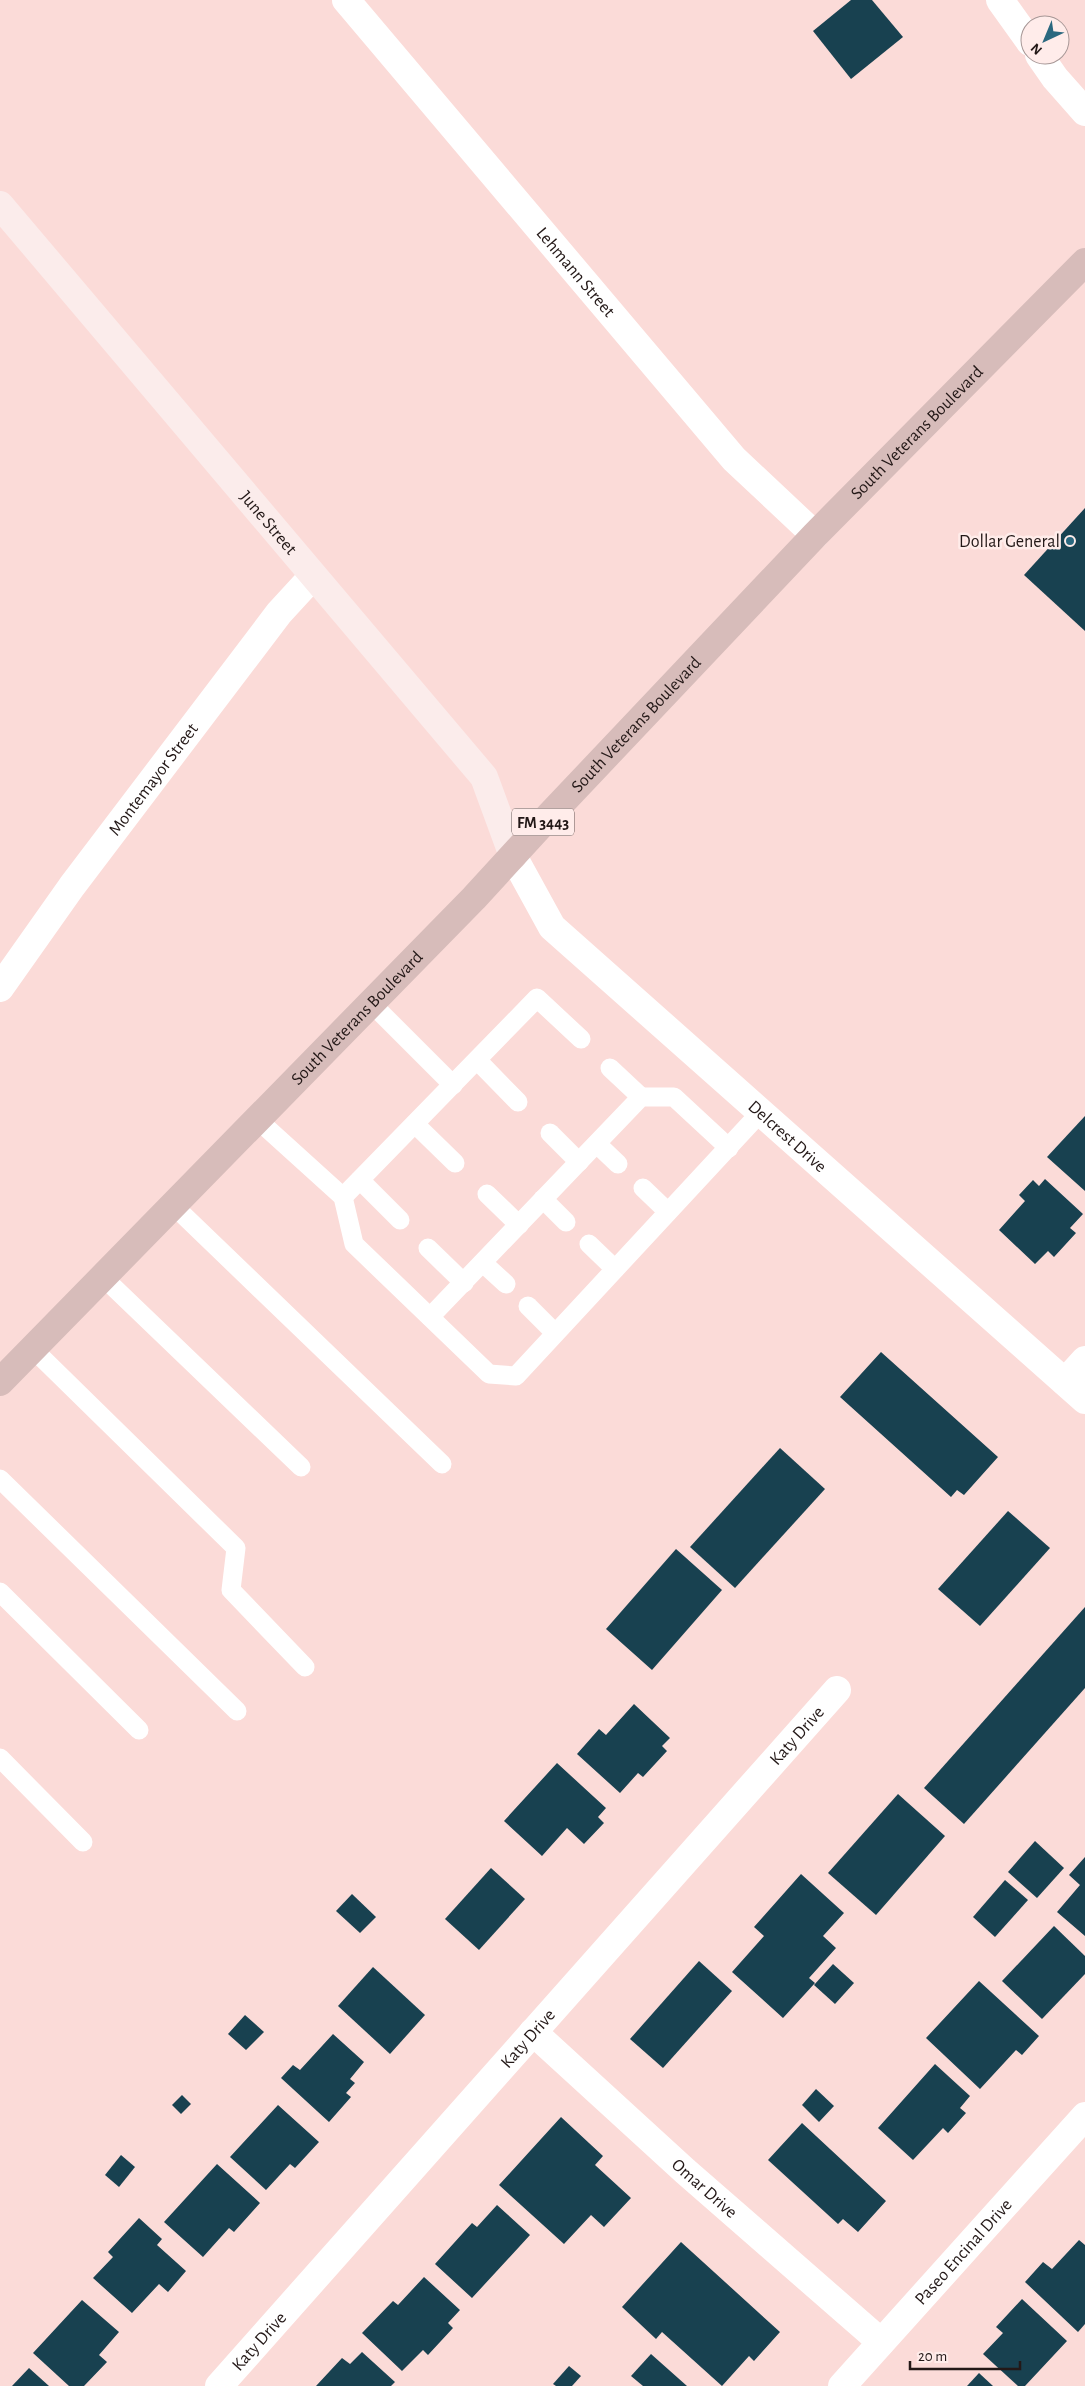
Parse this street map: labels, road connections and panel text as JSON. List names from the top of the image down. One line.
{"streets":{"main road":["South Veterans Boulevard","FM 3443"],"street":["Lehmann Street","June Street","Montemayor Street","Delcrest Drive","Katy Drive","Omar Drive","Paseo Encinal Drive"]},"crossings":[["Lehmann Street","South Veterans Boulevard"],["South Veterans Boulevard","June Street"],["South Veterans Boulevard","Delcrest Drive"],["June Street","Montemayor Street"],["June Street","Delcrest Drive"],["Katy Drive","Omar Drive"],["Omar Drive","Paseo Encinal Drive"]],"places":["Dollar General"],"scale_bar":"20 m","north":"bottom left"}
